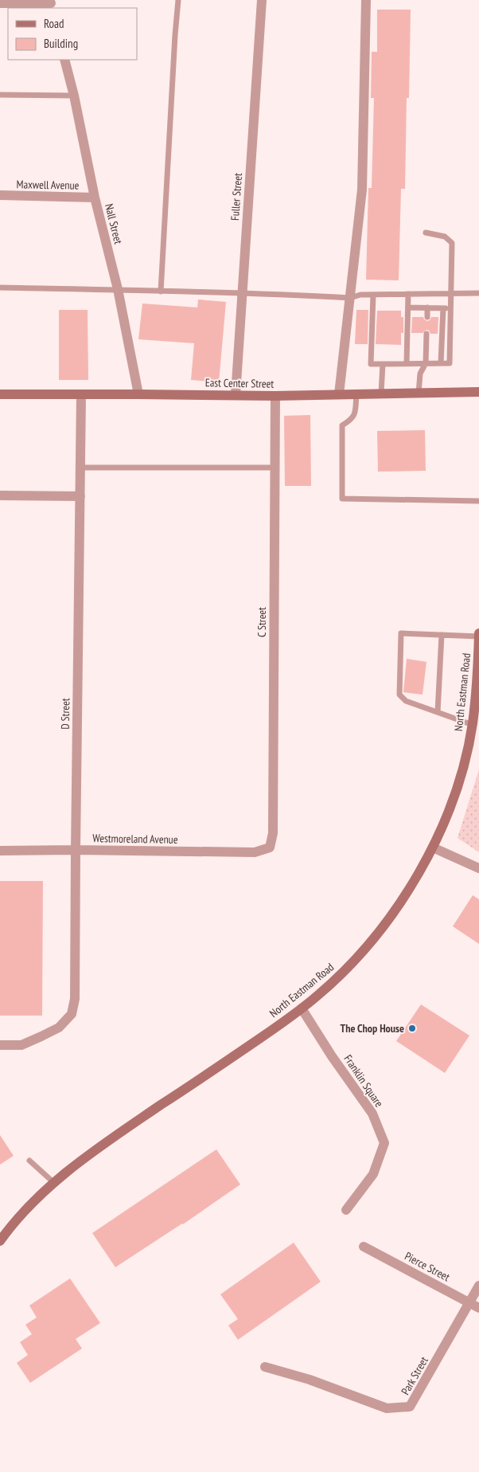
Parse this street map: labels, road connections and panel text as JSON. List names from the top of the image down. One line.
{"streets":{"main road":["East Center Street","North Eastman Road"],"street":["Maxwell Avenue","Fuller Street","Nall Street","C Street","D Street","Westmoreland Avenue","Franklin Square","Pierce Street","Park Street"]},"crossings":[["Maxwell Avenue","Nall Street"],["Fuller Street","East Center Street"],["Nall Street","East Center Street"],["East Center Street","C Street"],["East Center Street","D Street"],["C Street","Westmoreland Avenue"],["North Eastman Road","Franklin Square"],["D Street","Westmoreland Avenue"],["Pierce Street","Park Street"]],"places":["The Chop House"],"legend":["Road","Building"]}
